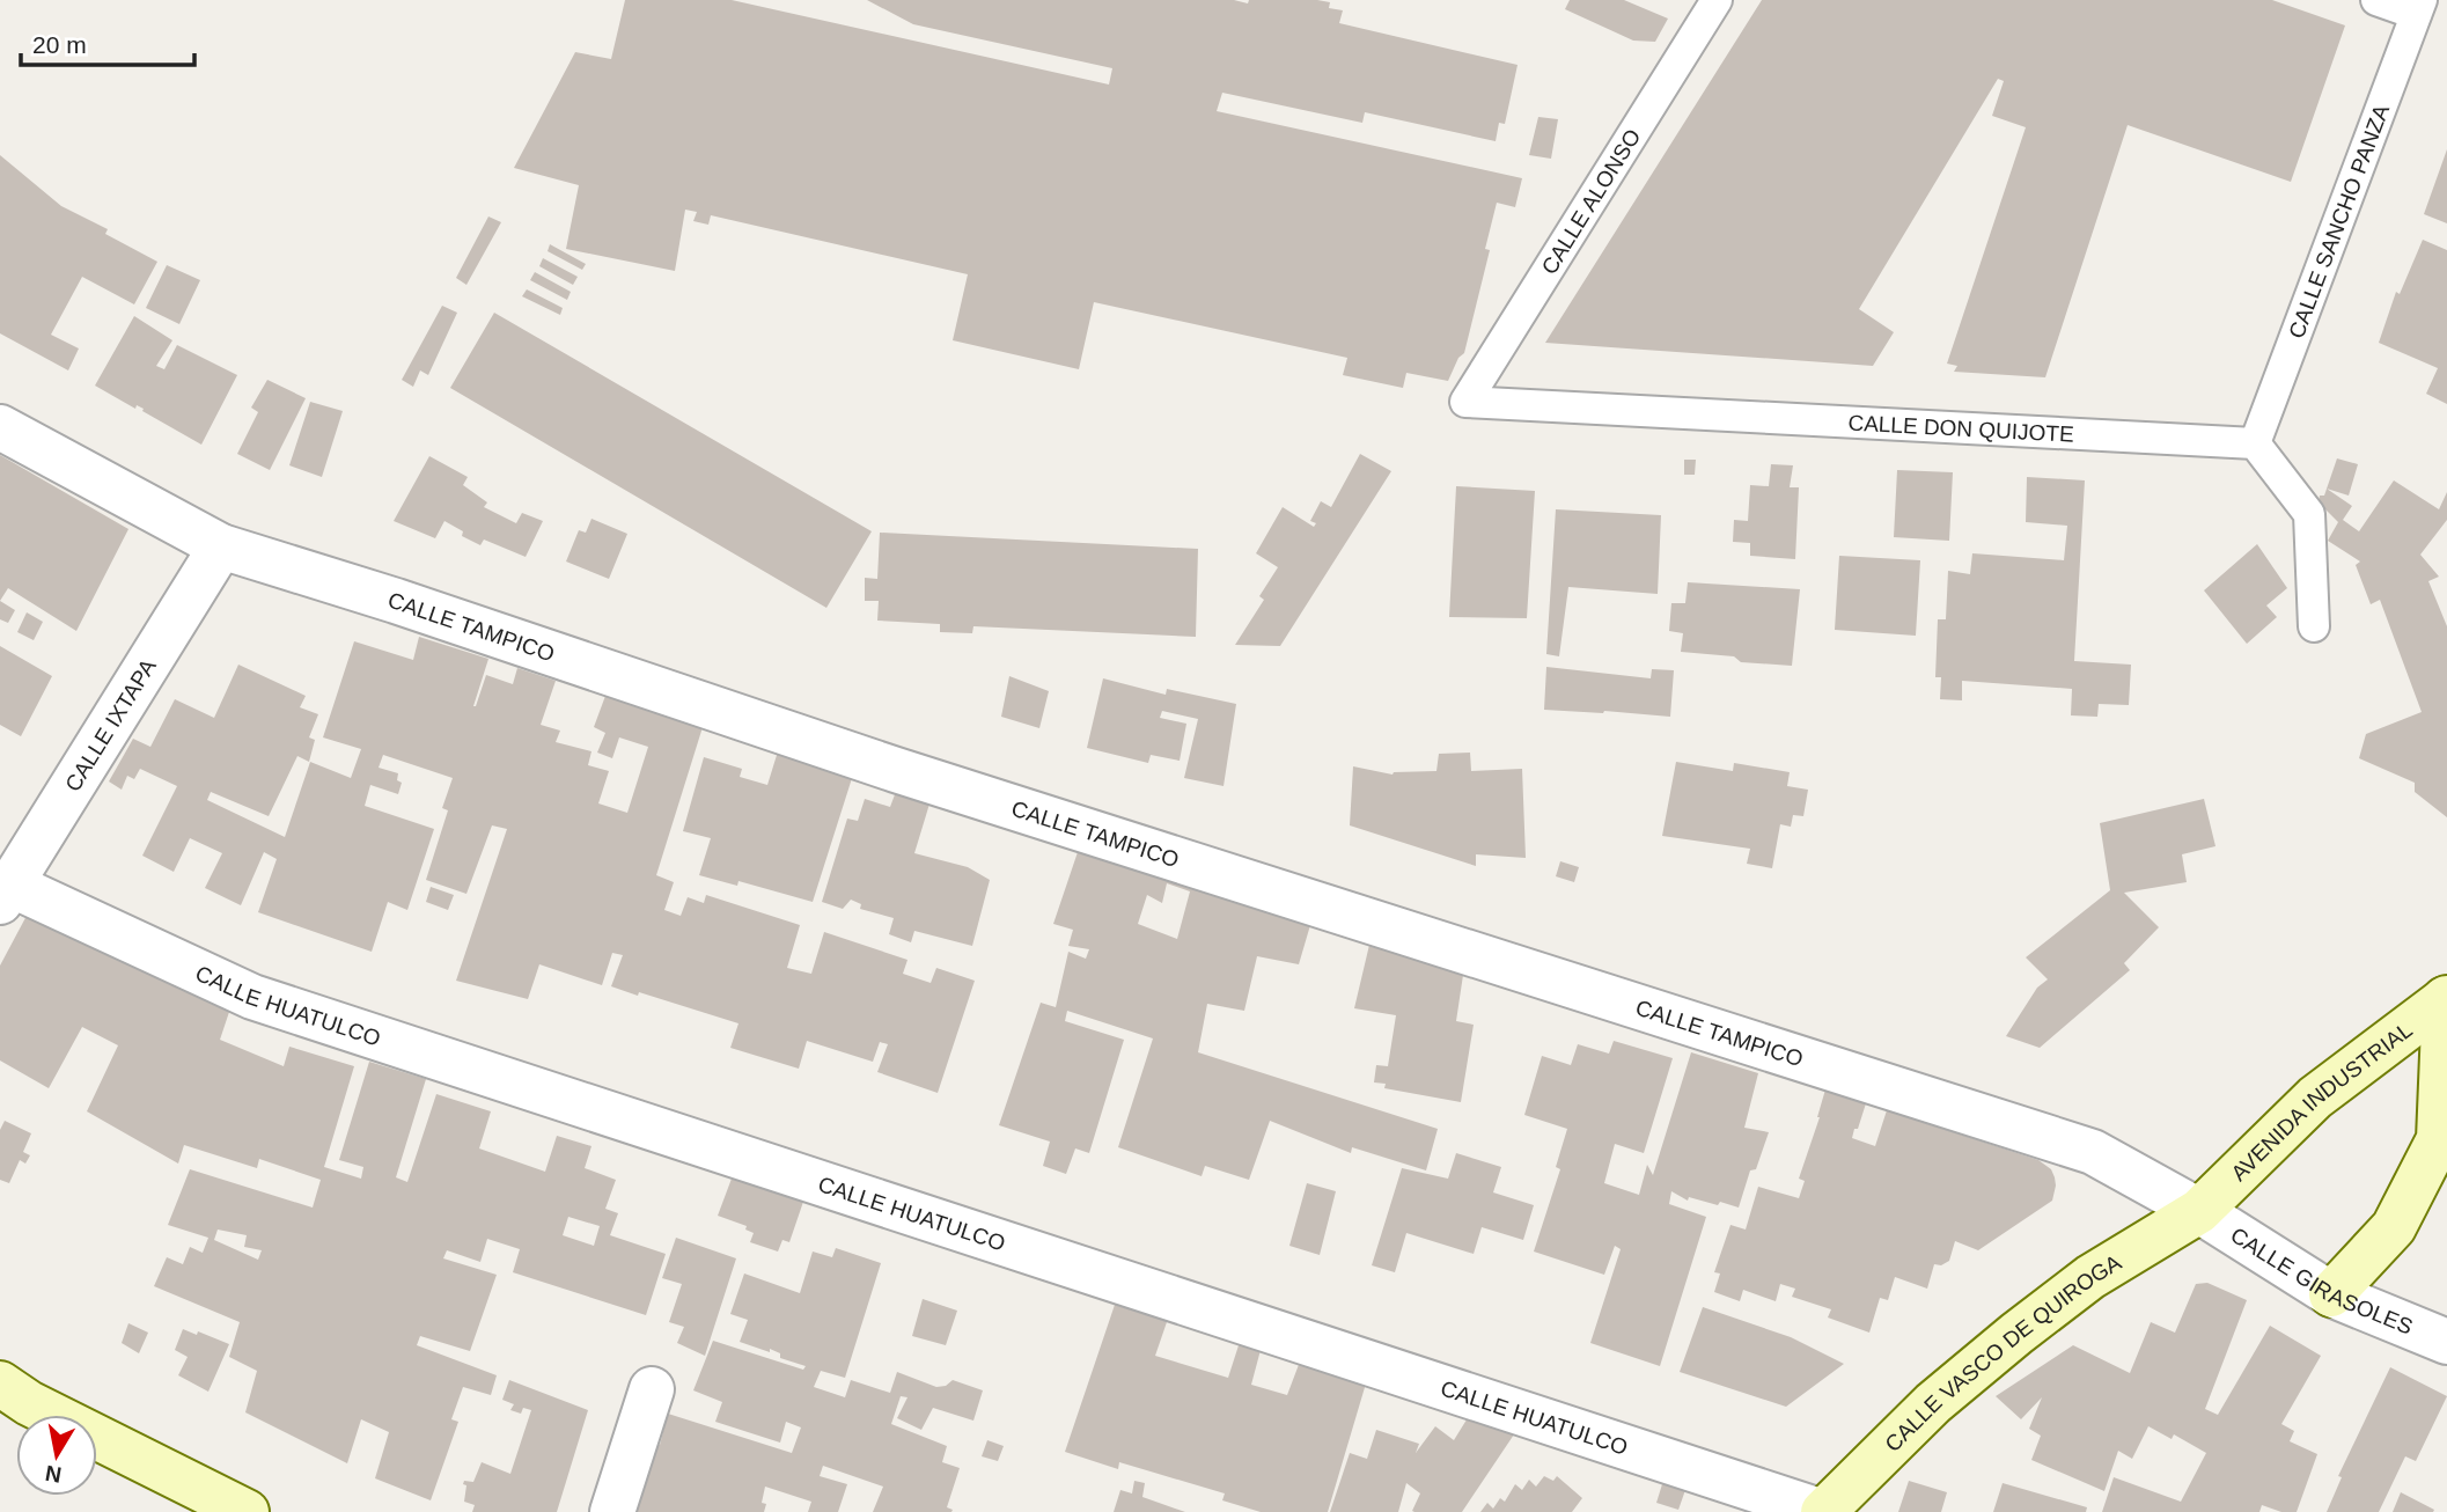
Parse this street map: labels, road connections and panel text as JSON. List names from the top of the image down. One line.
{"streets":{"street":["CALLE TAMPICO","CALLE IXTAPA","CALLE HUATULCO","AVENIDA INDUSTRIAL","CALLE GIRASOLES","CALLE VASCO DE QUIROGA"],"lane":["CALLE ALONSO","CALLE SANCHO PANZA","CALLE DON QUIJOTE"]},"crossings":[["CALLE ALONSO","CALLE DON QUIJOTE"],["CALLE SANCHO PANZA","CALLE DON QUIJOTE"],["CALLE TAMPICO","CALLE IXTAPA"],["CALLE TAMPICO","AVENIDA INDUSTRIAL"],["CALLE TAMPICO","CALLE GIRASOLES"],["CALLE TAMPICO","CALLE VASCO DE QUIROGA"],["CALLE IXTAPA","CALLE HUATULCO"],["CALLE HUATULCO","CALLE VASCO DE QUIROGA"],["AVENIDA INDUSTRIAL","CALLE GIRASOLES"],["AVENIDA INDUSTRIAL","CALLE VASCO DE QUIROGA"],["CALLE GIRASOLES","CALLE VASCO DE QUIROGA"]],"scale_bar":"20 m","north":"bottom"}
